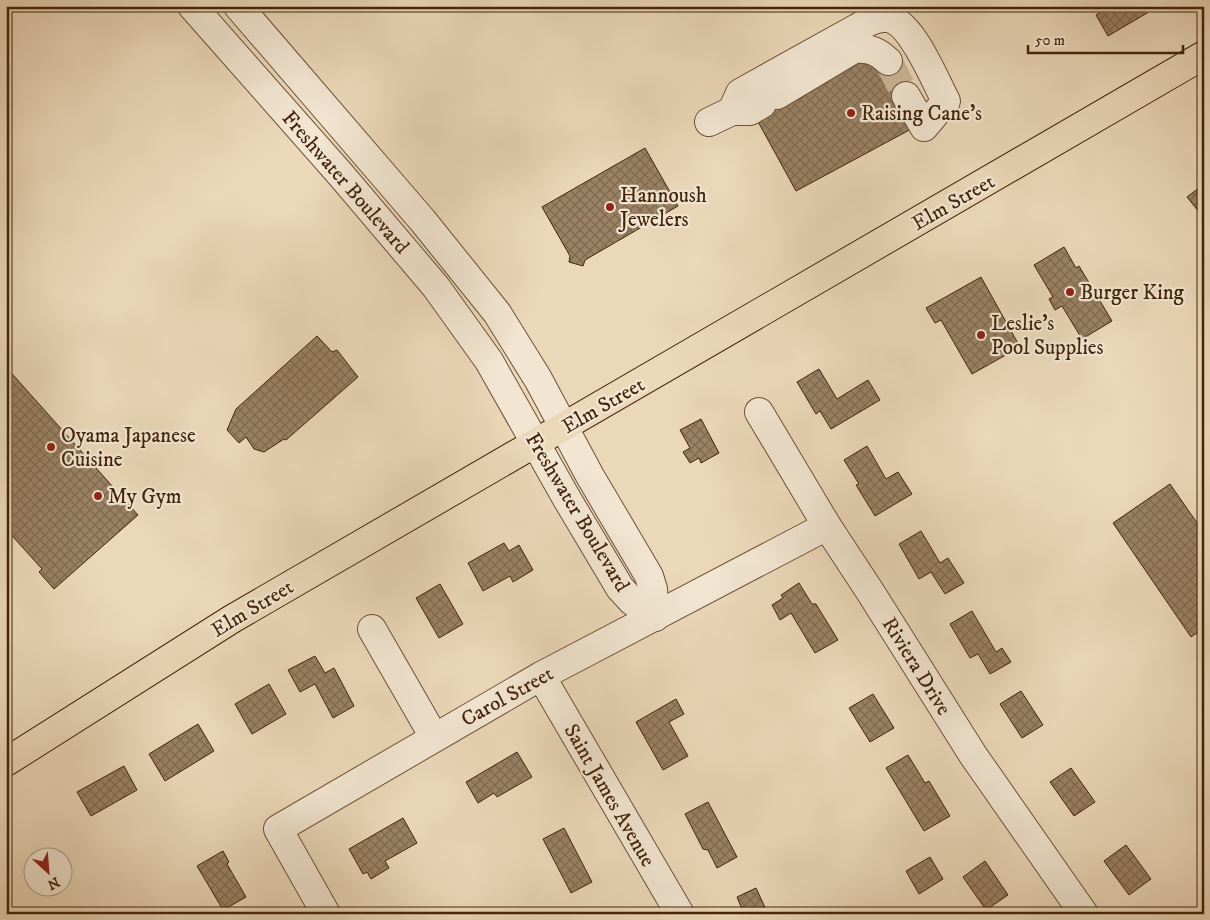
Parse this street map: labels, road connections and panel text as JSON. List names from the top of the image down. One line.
{"streets":{"main road":["Elm Street"],"street":["Freshwater Boulevard","Riviera Drive","Carol Street","Saint James Avenue"]},"crossings":[["Freshwater Boulevard","Elm Street"],["Freshwater Boulevard","Carol Street"],["Riviera Drive","Carol Street"],["Carol Street","Saint James Avenue"]],"places":["Raising Cane's","Hannoush Jewelers","Burger King","Leslie's Pool Supplies","Oyama Japanese Cuisine","My Gym"],"scale_bar":"50 m","north":"bottom right"}
